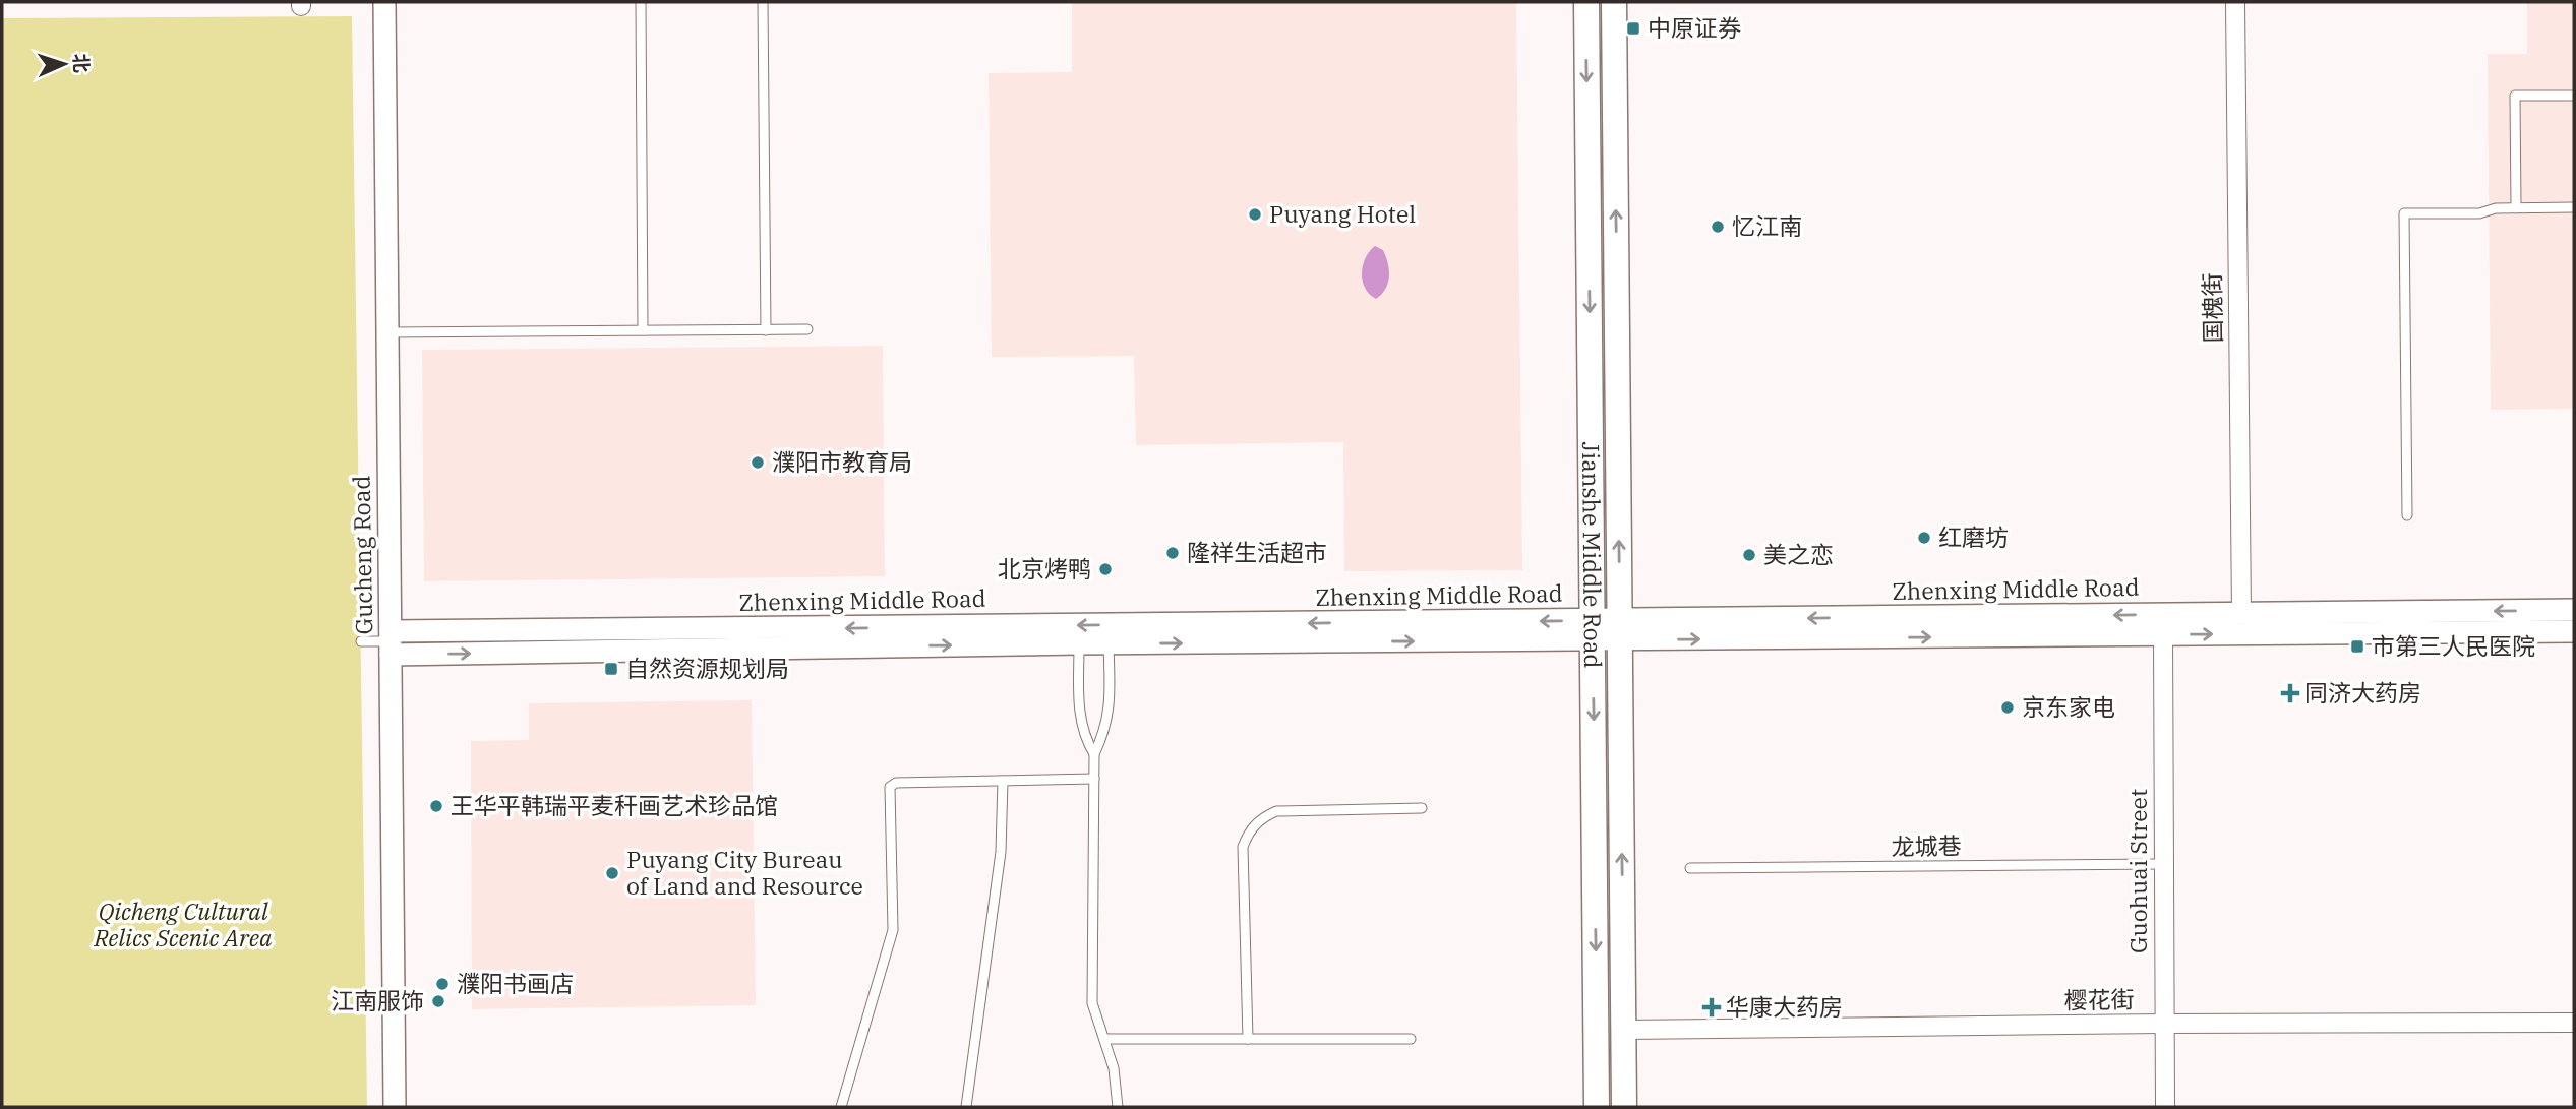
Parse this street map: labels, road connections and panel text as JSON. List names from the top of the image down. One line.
{"streets":{"main road":["Jianshe Middle Road"],"street":["国槐街","Gucheng Road","Zhenxing Middle Road","Guohuai Street","樱花街"],"lane":["龙城巷"]},"crossings":[["国槐街","Zhenxing Middle Road"],["Jianshe Middle Road","Zhenxing Middle Road"],["Jianshe Middle Road","樱花街"],["Gucheng Road","Zhenxing Middle Road"],["Zhenxing Middle Road","Guohuai Street"],["龙城巷","Guohuai Street"],["Guohuai Street","樱花街"]],"parks":["Qicheng Cultural Relics Scenic Area"],"places":{"transit":["中原证券","市第三人民医院","自然资源规划局"],"other":["Puyang Hotel","忆江南","濮阳市教育局","红磨坊","隆祥生活超市","美之恋","北京烤鸭","京东家电","王华平韩瑞平麦秆画艺术珍品馆","Puyang City Bureau of Land and Resource","濮阳书画店","江南服饰"],"health":["同济大药房","华康大药房"]},"north":"right"}
